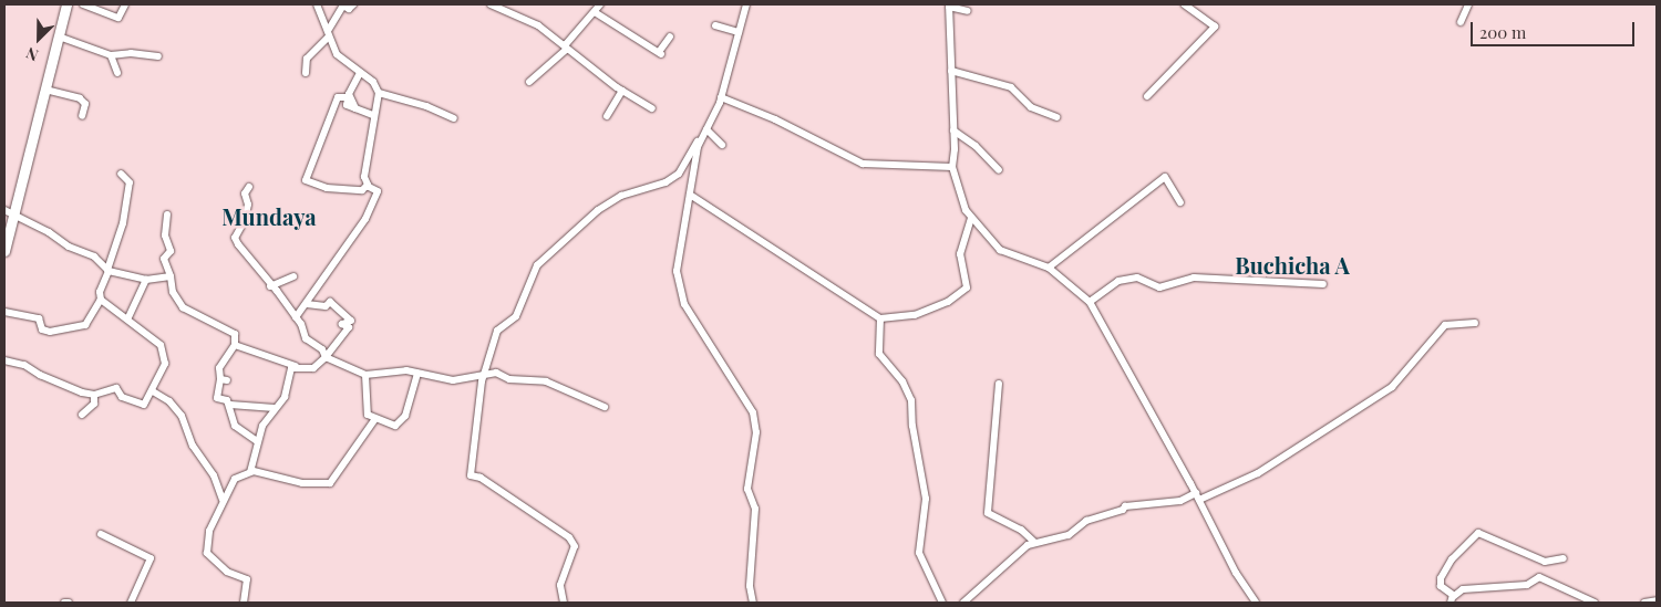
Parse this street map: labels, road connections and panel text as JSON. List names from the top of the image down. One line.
{"districts":["Mundaya","Buchicha A"],"scale_bar":"200 m","north":"bottom left"}
